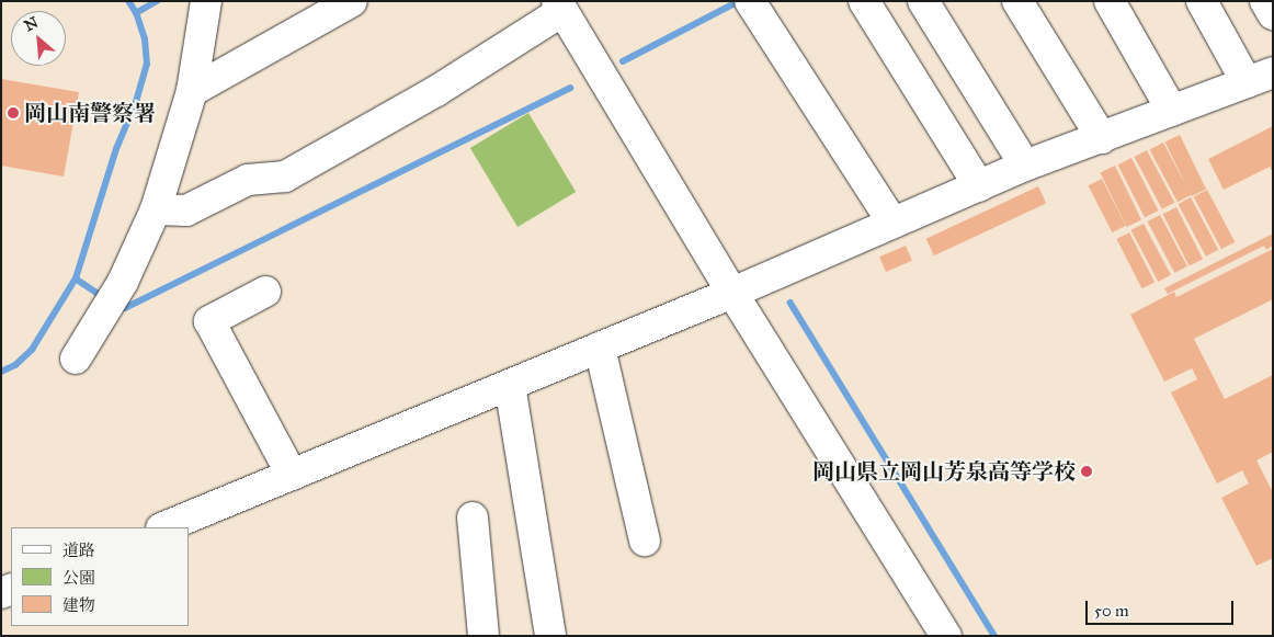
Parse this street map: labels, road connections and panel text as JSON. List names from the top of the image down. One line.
{"places":["岡山南警察署","岡山県立岡山芳泉高等学校"],"legend":["道路","公園","建物"],"scale_bar":"50 m","north":"top left"}
